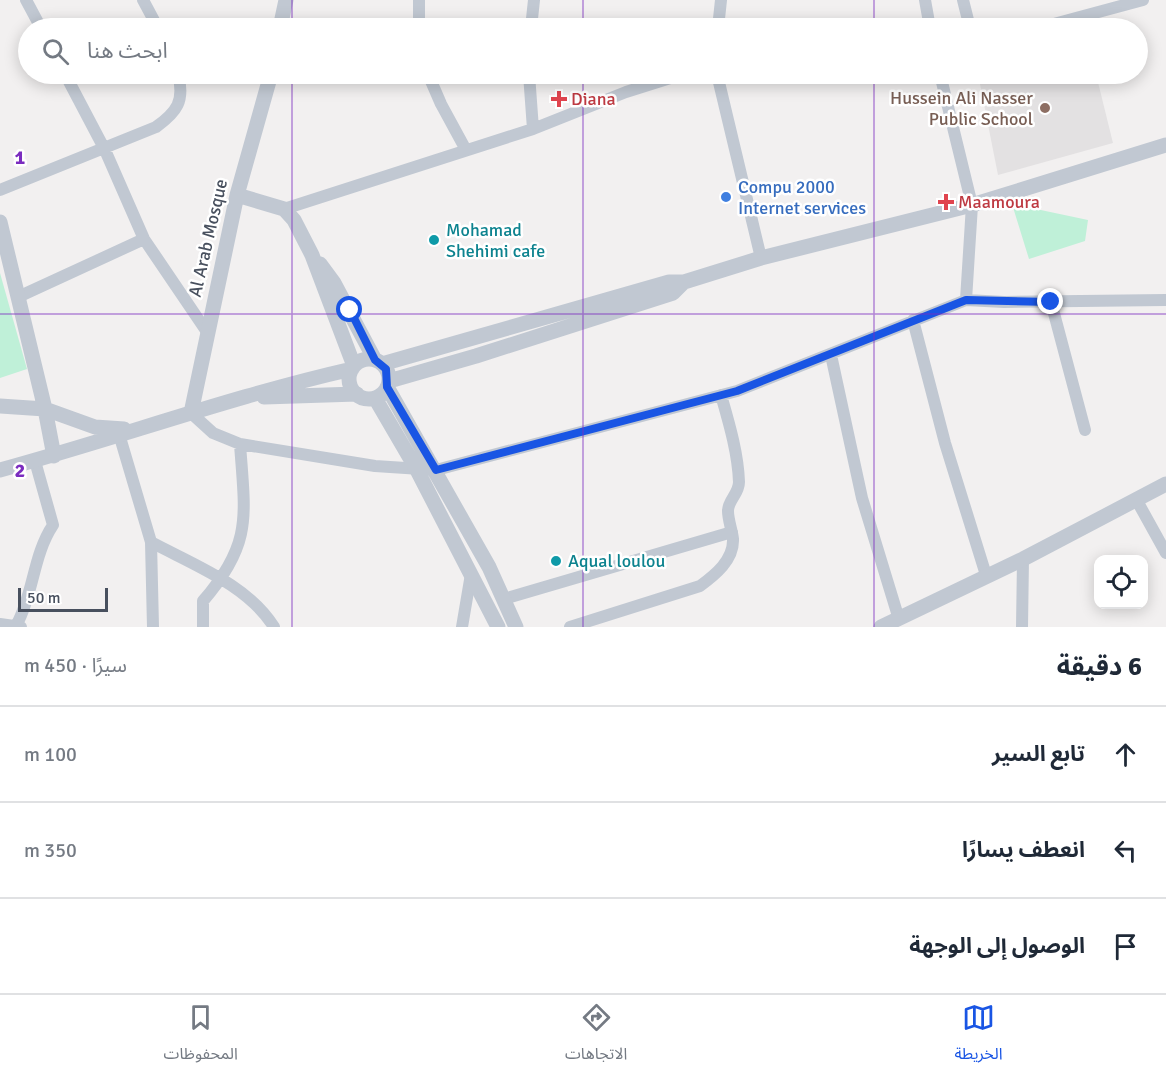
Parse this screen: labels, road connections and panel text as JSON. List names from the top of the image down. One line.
{"streets":{"street":["Al Arab Mosque"]},"places":{"health":["Diana","Maamoura"],"other":["Hussein Ali Nasser Public School","Compu 2000 Internet services","Mohamad Shehimi cafe","Aqual loulou"]},"scale_bar":"50 m","page":{"search":"ابحث هنا","scale":"50 m","heading":["6 دقيقة","سيرًا · 450 m"],"list":[["تابع السير","100 m"],["انعطف يسارًا","350 m"],"الوصول إلى الوجهة"],"nav":["الخريطة","الاتجاهات","المحفوظات"]},"grid":{"rows":["1","2"]}}
